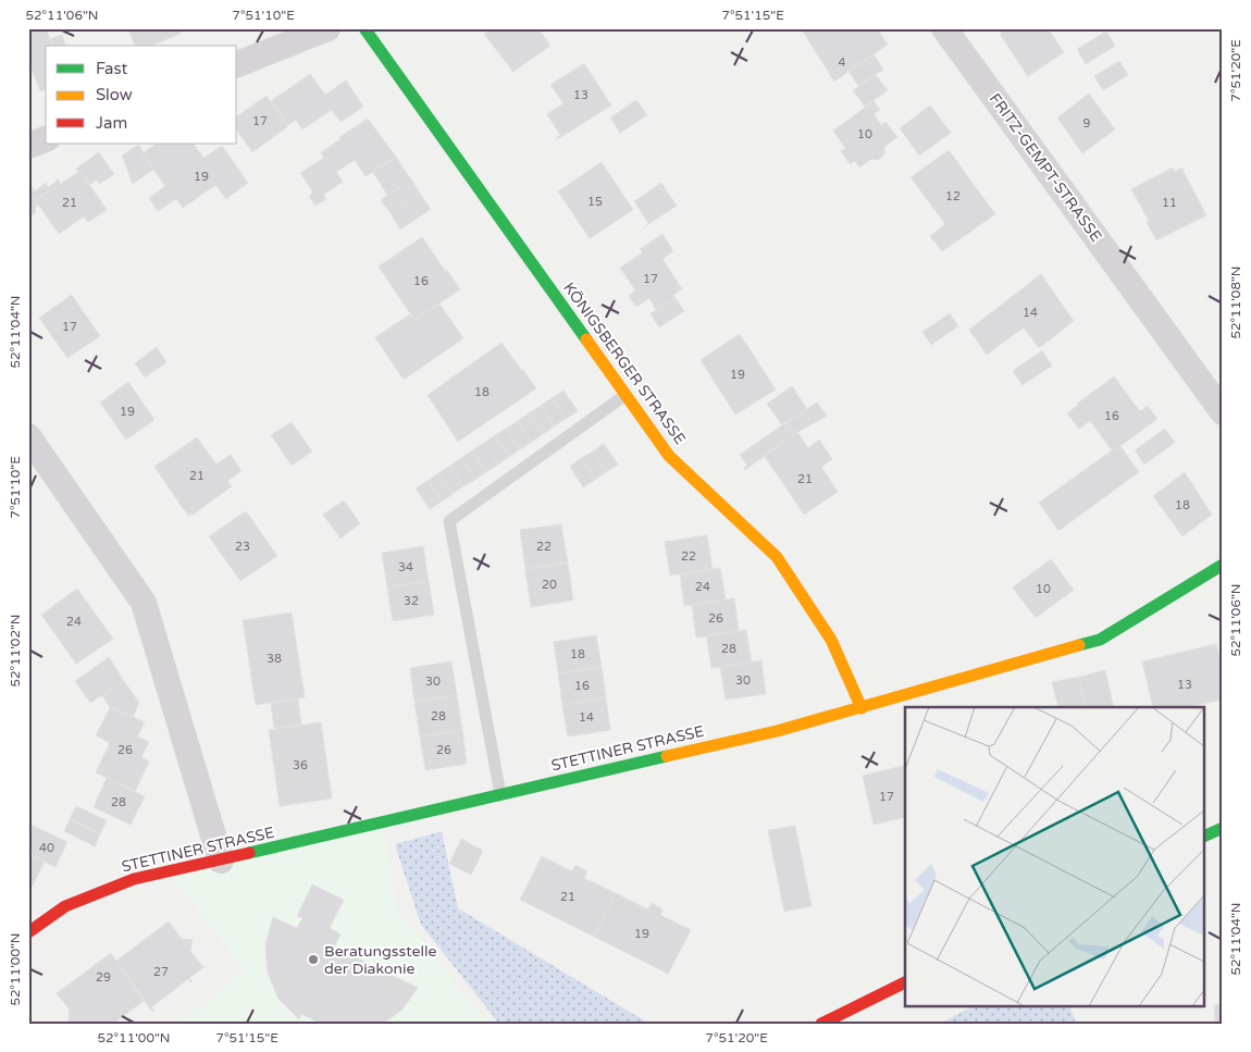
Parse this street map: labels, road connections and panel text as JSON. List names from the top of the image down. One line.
{"streets":{"street":["FRITZ-GEMPT-STRASSE","KÖNIGSBERGER STRASSE","STETTINER STRASSE"]},"crossings":[["KÖNIGSBERGER STRASSE","STETTINER STRASSE"]],"places":["Beratungsstelle der Diakonie"],"house_numbers":["4","13","17","9","10","19","12","15","21","11","17","16","14","17","19","18","19","16","21","21","18","23","22","22","34","20","24","10","32","26","24","28","18","38","30","30","13","16","28","14","26","26","36","17","28","40","21","19","27","29"],"legend":["Fast","Slow","Jam"],"coordinates":["52°11'06\"N","7°51'10\"E","7°51'15\"E","7°51'20\"E","52°11'08\"N","52°11'04\"N","52°11'02\"N","52°11'00\"N"]}
